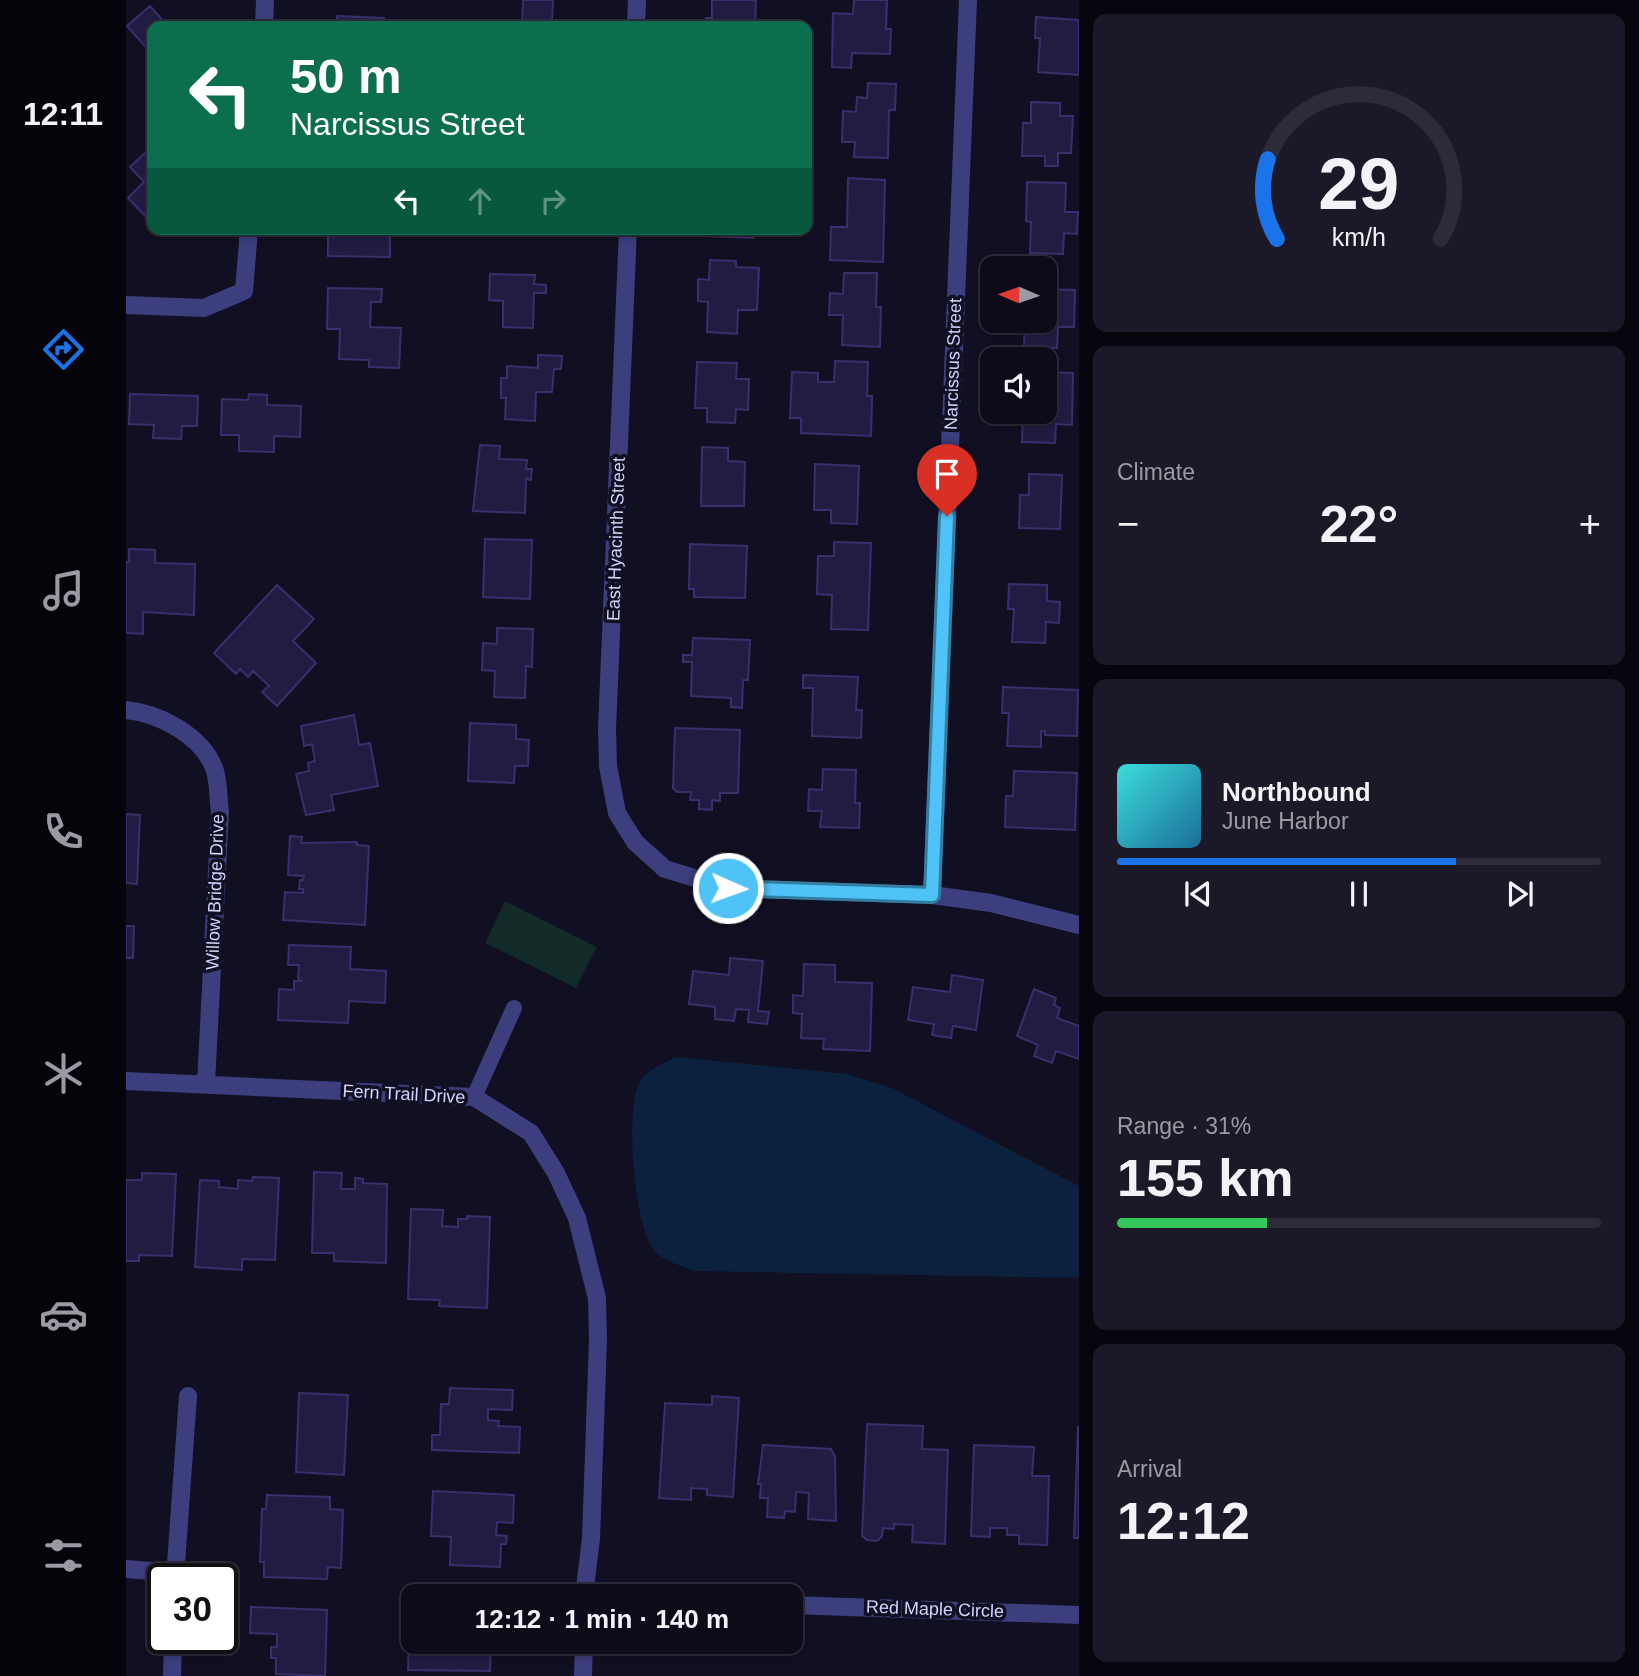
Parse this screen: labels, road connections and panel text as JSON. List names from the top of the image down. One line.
{"streets":{"street":["Narcissus Street","East Hyacinth Street","Willow Bridge Drive","Fern Trail Drive","Red Maple Circle"]},"crossings":[["Narcissus Street","East Hyacinth Street"],["Willow Bridge Drive","Fern Trail Drive"]],"north":"left","page":{"tabs":"12:11","turn":["50 m","Narcissus Street"],"tile":["Climate",["Range · 31%","155 km"],["Arrival","12:12"]],"heat":["−","22°","+"],"song":["Northbound","June Harbor"],"limit":"30","trip":"12:12 · 1 min · 140 m","gauge":["29","km/h"]}}
